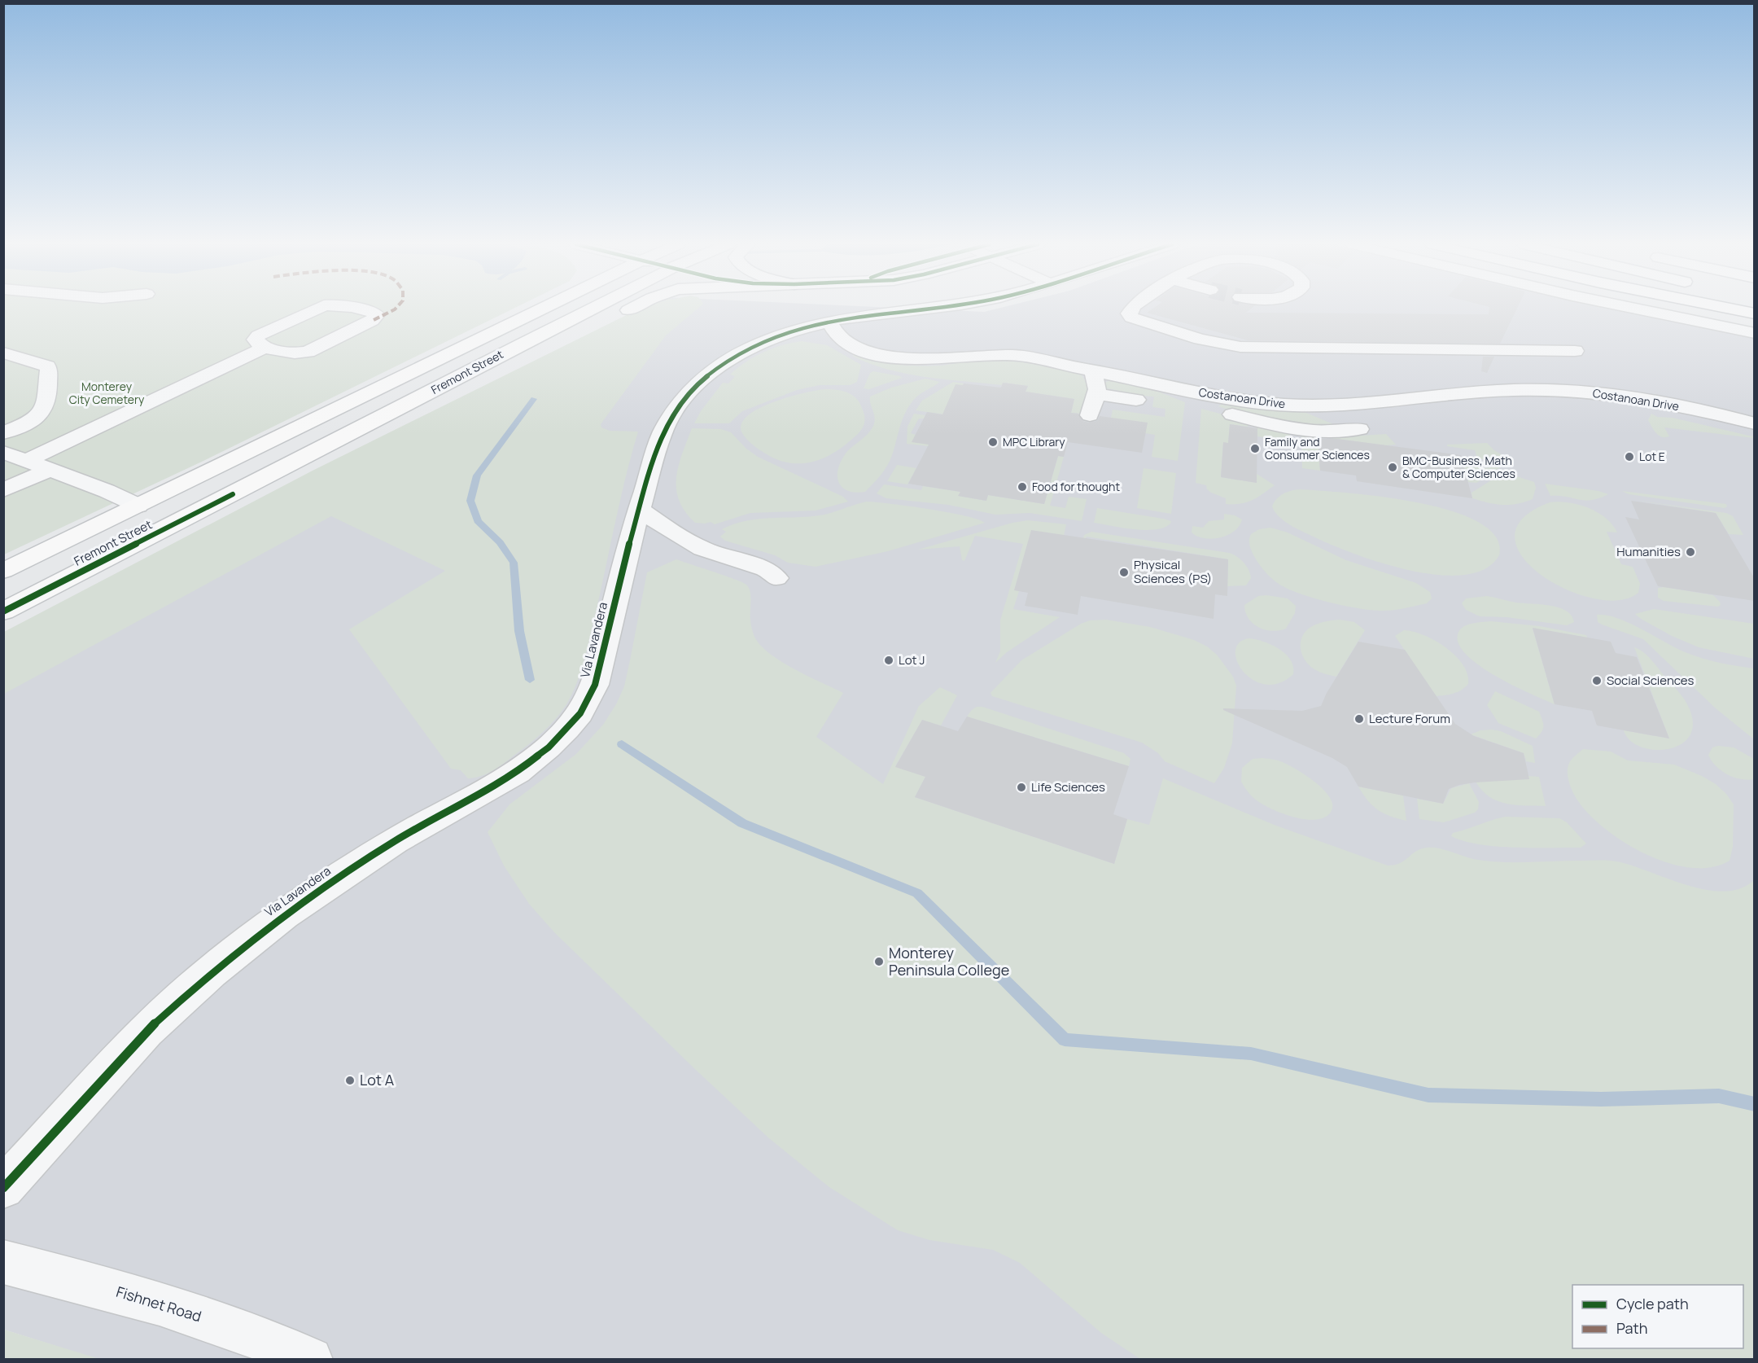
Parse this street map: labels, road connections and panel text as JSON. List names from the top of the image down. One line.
{"streets":{"main road":["Fremont Street"],"street":["Costanoan Drive","Via Lavandera","Fishnet Road"]},"crossings":[["Costanoan Drive","Via Lavandera"]],"parks":["Monterey City Cemetery"],"places":["MPC Library","Family and Consumer Sciences","Lot E","BMC-Business, Math & Computer Sciences","Food for thought","Humanities","Physical Sciences (PS)","Lot J","Social Sciences","Lecture Forum","Life Sciences","Monterey Peninsula College","Lot A"],"legend":["Cycle path","Path"]}
